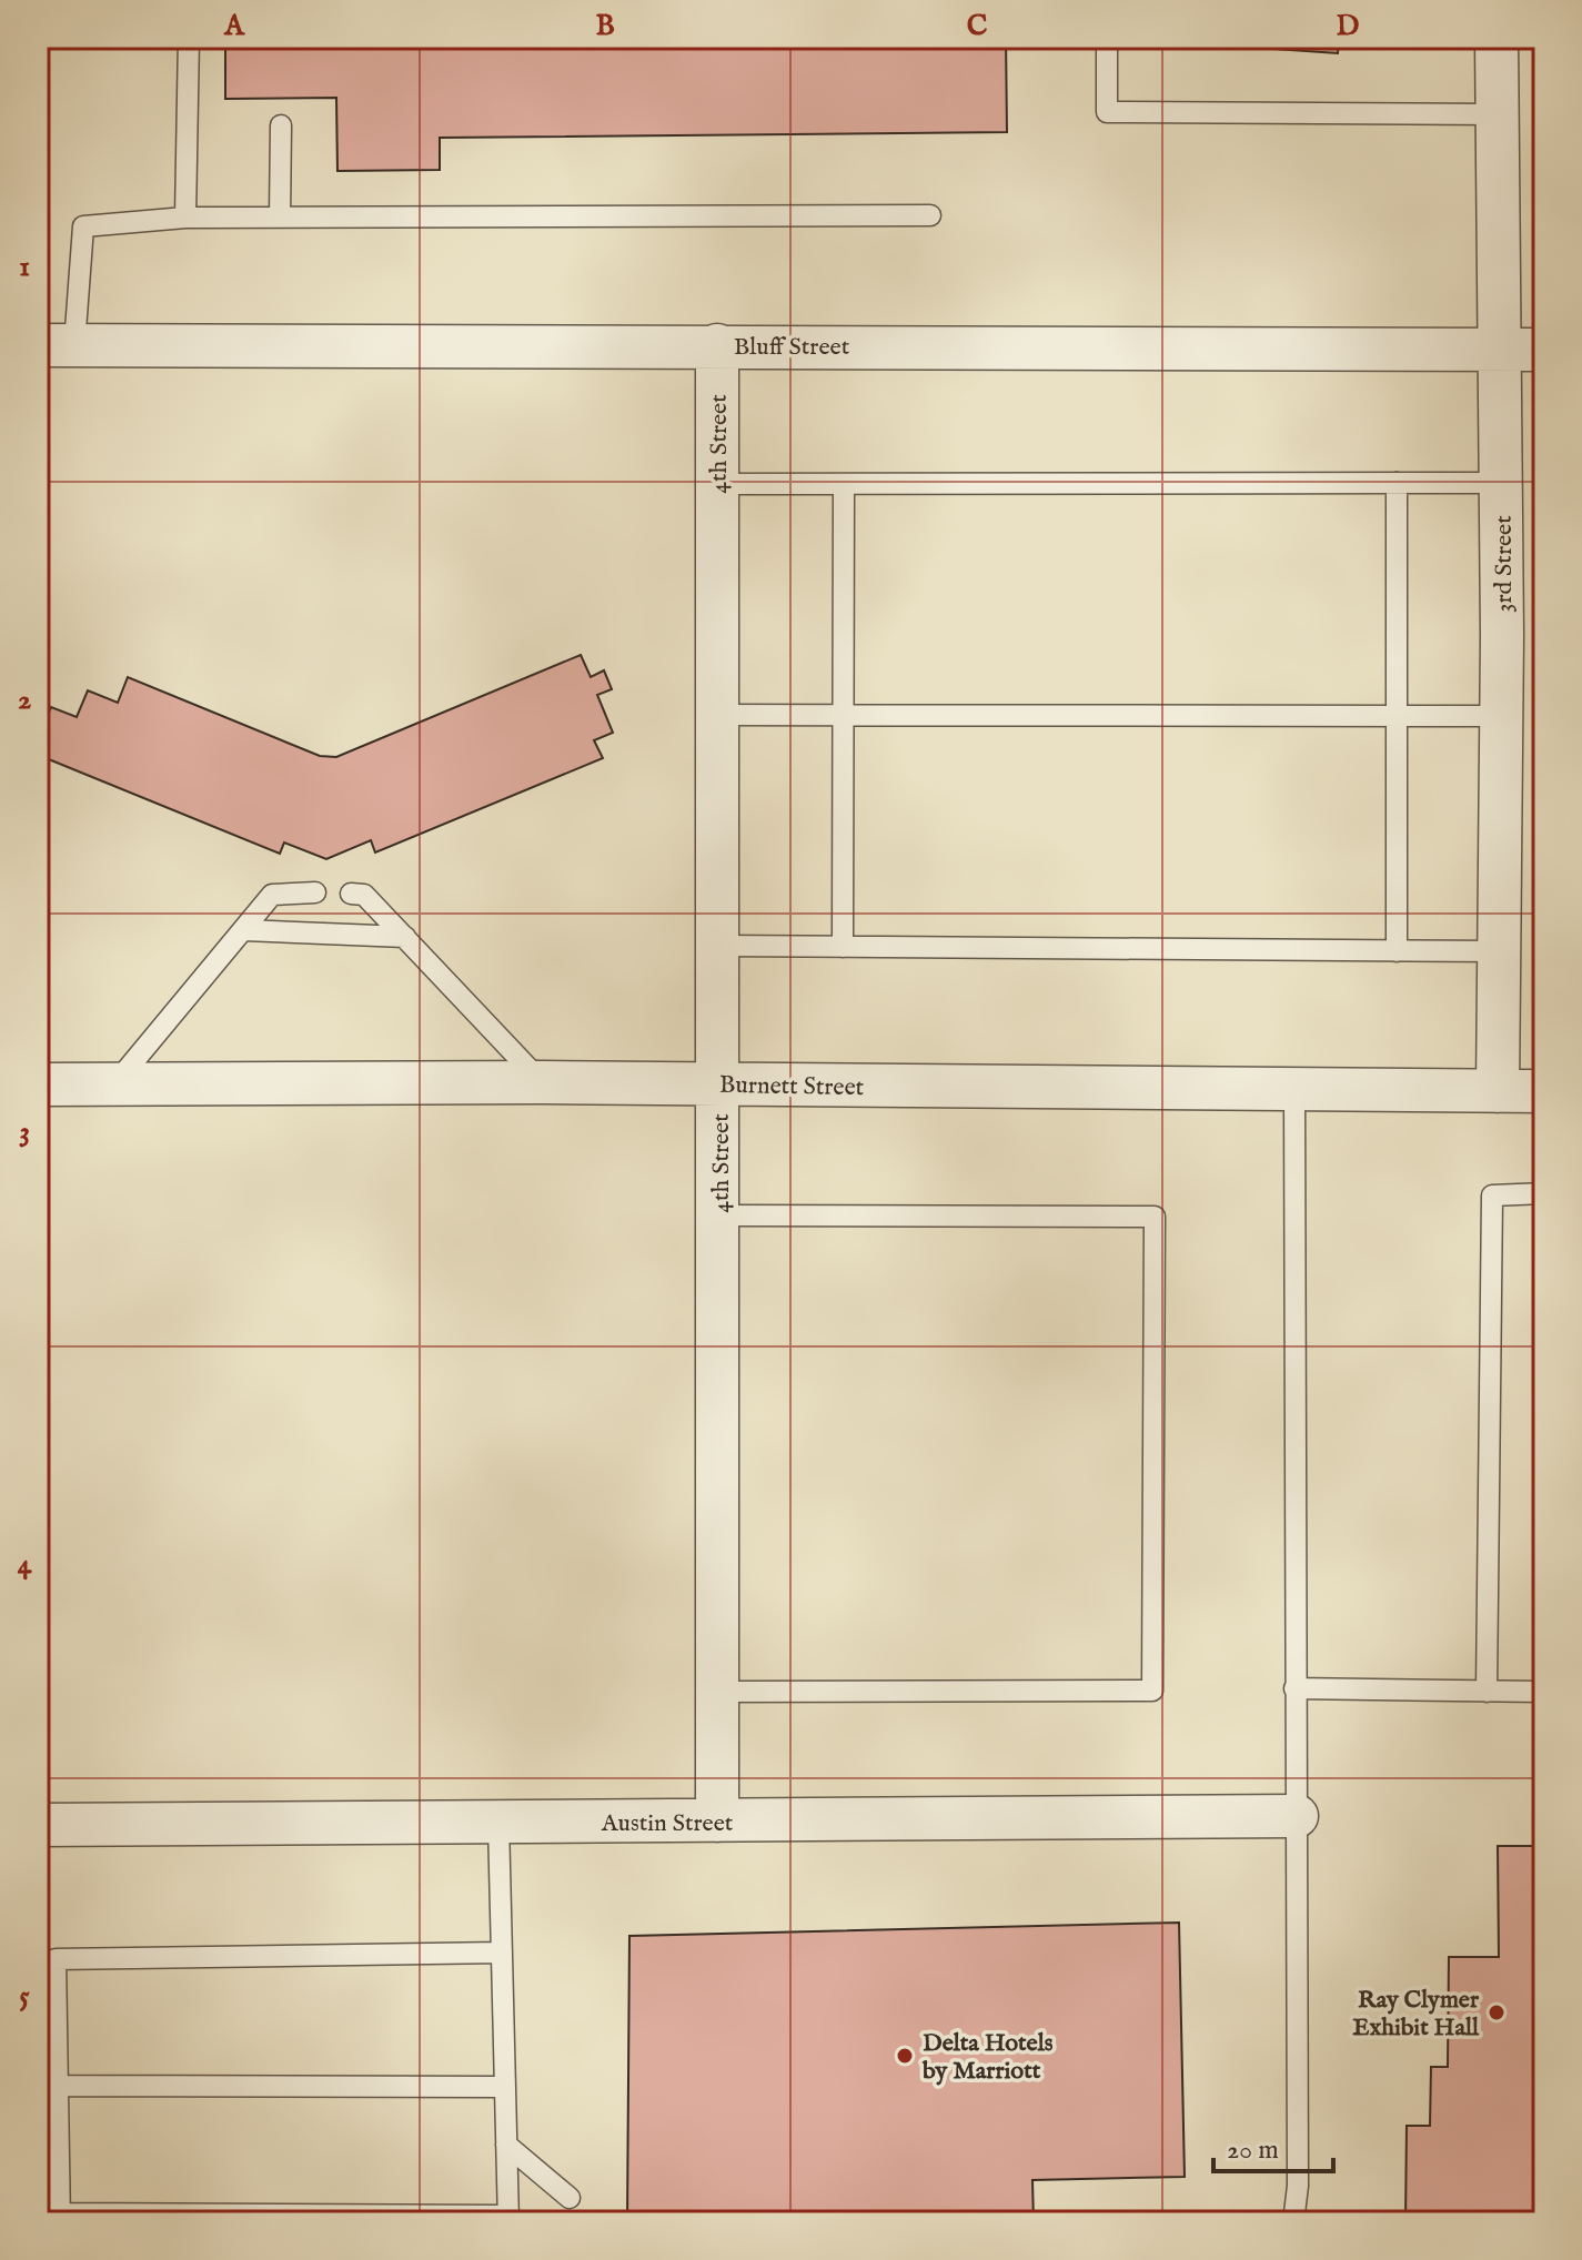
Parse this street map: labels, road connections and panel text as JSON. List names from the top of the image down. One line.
{"streets":{"street":["Bluff Street","4th Street","3rd Street","Burnett Street","Austin Street"]},"crossings":[["Bluff Street","4th Street"],["Bluff Street","3rd Street"],["4th Street","Burnett Street"],["4th Street","Austin Street"],["3rd Street","Burnett Street"]],"places":["Ray Clymer Exhibit Hall","Delta Hotels by Marriott"],"scale_bar":"20 m","grid":{"columns":["A","B","C","D"],"rows":["1","2","3","4","5"]}}
